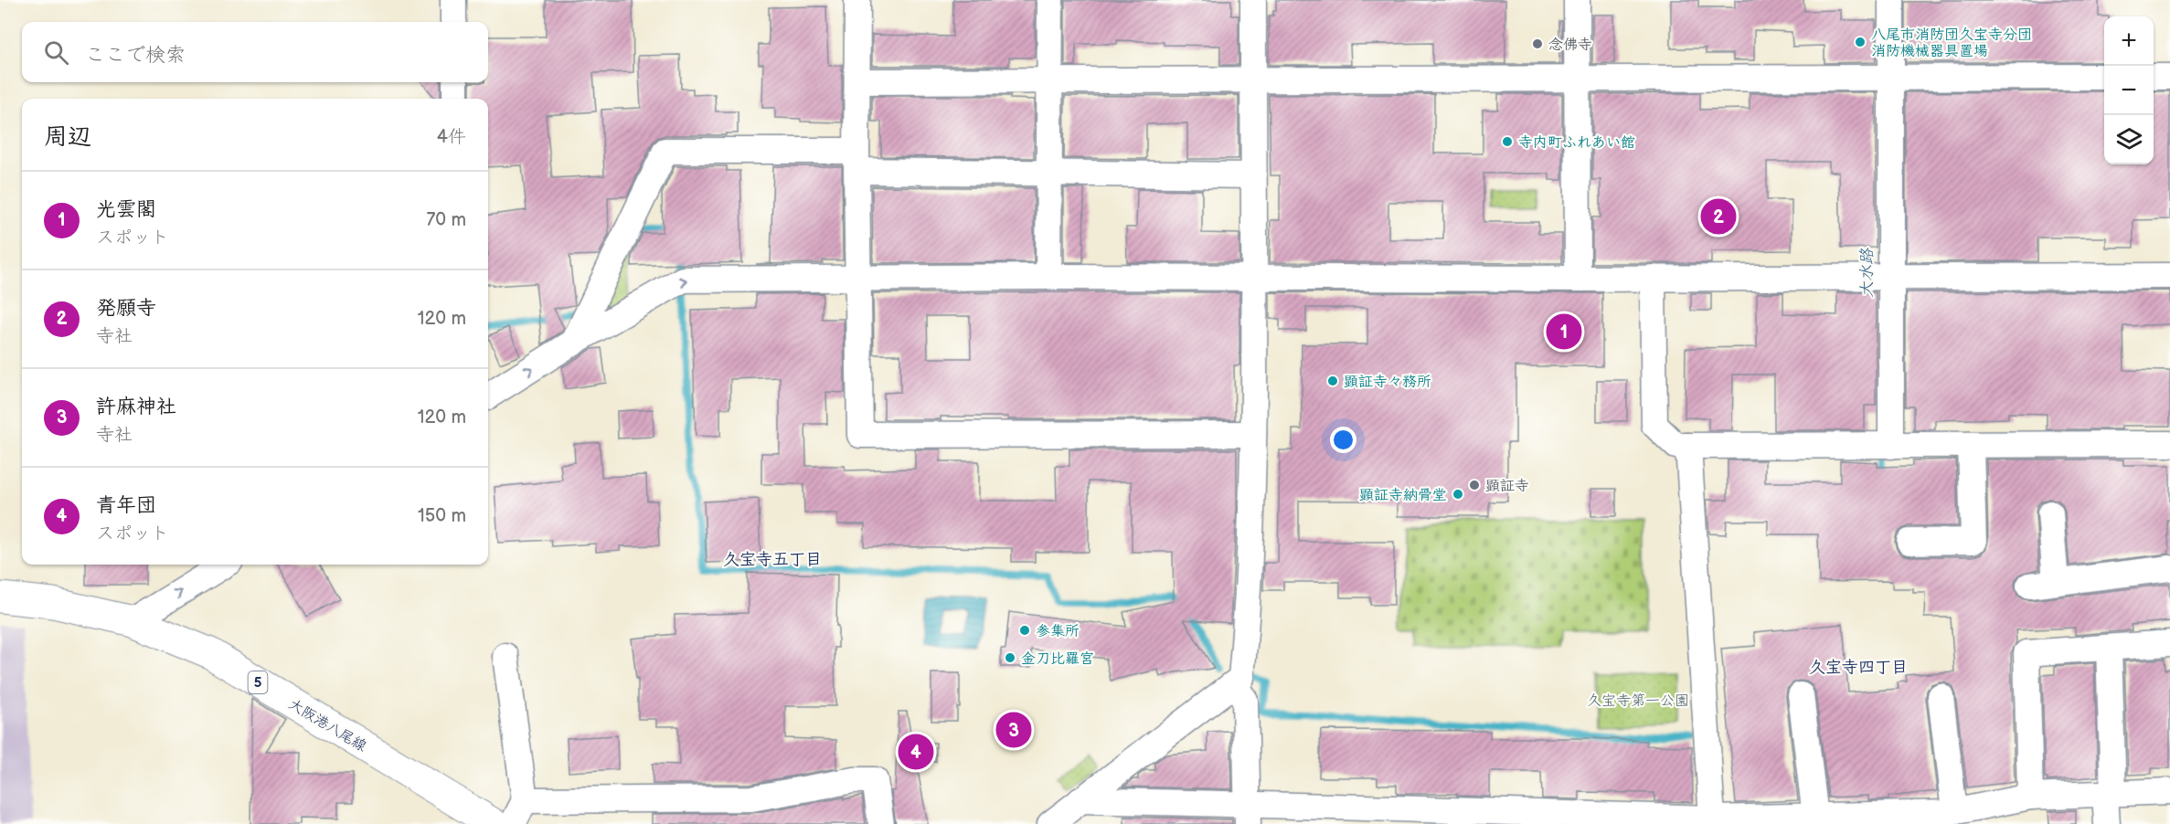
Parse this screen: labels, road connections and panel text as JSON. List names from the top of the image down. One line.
{"streets":{"main road":["5","大阪港八尾線"]},"districts":["久宝寺五丁目","久宝寺四丁目"],"water":["大水路"],"parks":["久宝寺第一公園"],"places":["八尾市消防団久宝寺分団 消防機械器具置場","念佛寺","寺内町ふれあい館","顕証寺々務所","顕証寺","顕証寺納骨堂","参集所","金刀比羅宮"],"page":{"map_buttons":["+","−"],"search":"ここで検索","heading":["周辺","4件"],"list":[{"mark":"1","name":"光雲閣","note":"スポット","value":"70 m"},{"mark":"2","name":"発願寺","note":"寺社","value":"120 m"},{"mark":"3","name":"許麻神社","note":"寺社","value":"120 m"},{"mark":"4","name":"青年団","note":"スポット","value":"150 m"}],"pins":["2","1","3","4"]}}
